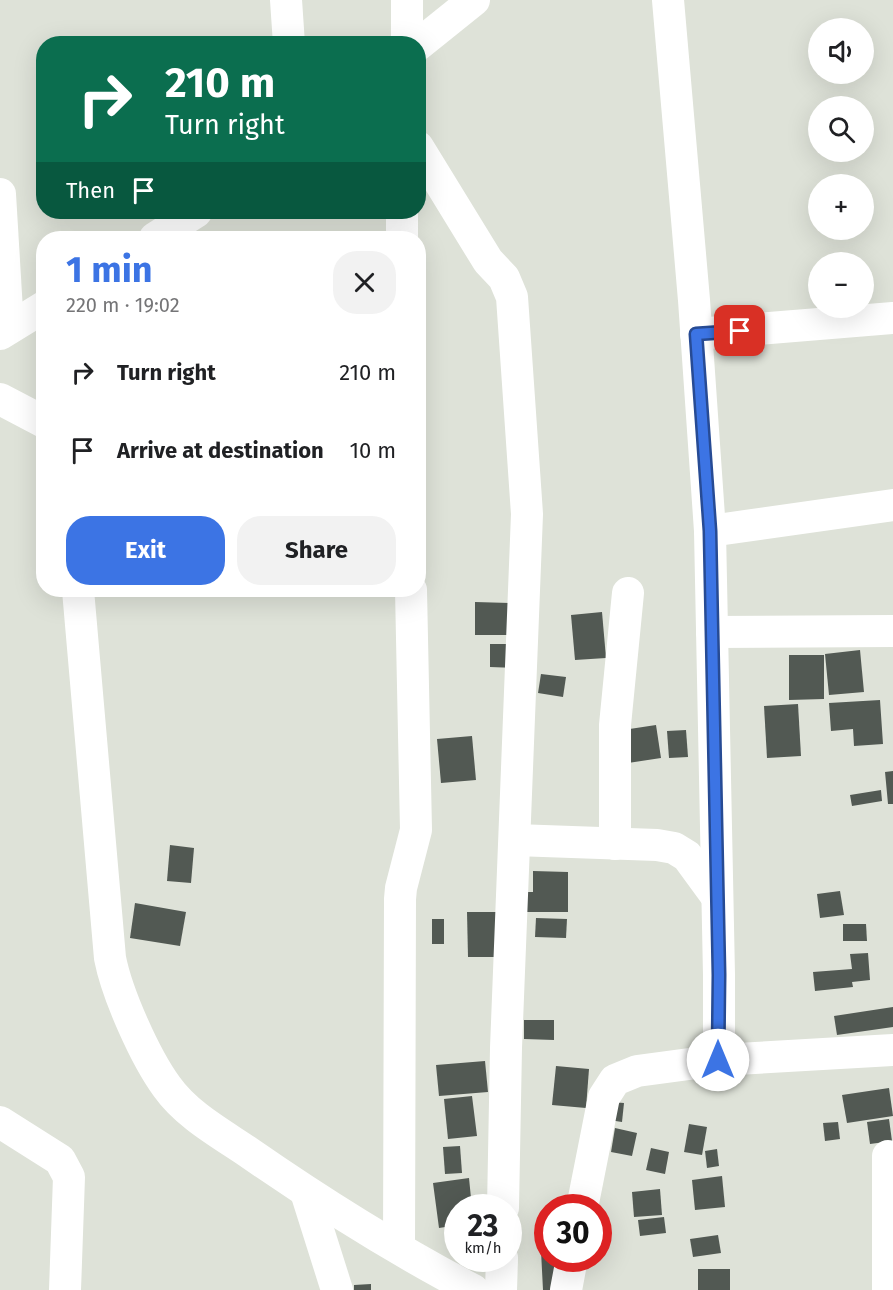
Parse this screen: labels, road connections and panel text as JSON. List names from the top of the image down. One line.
{"page":{"map_buttons":["+","−"],"turn":["210 m","Turn right"],"then":"Then","heading":["1 min","220 m · 19:02"],"list":[{"name":"Turn right","value":"210 m"},{"name":"Arrive at destination","value":"10 m"}],"buttons":["Exit","Share"],"speed":"23 km/h","limit":"30"}}
